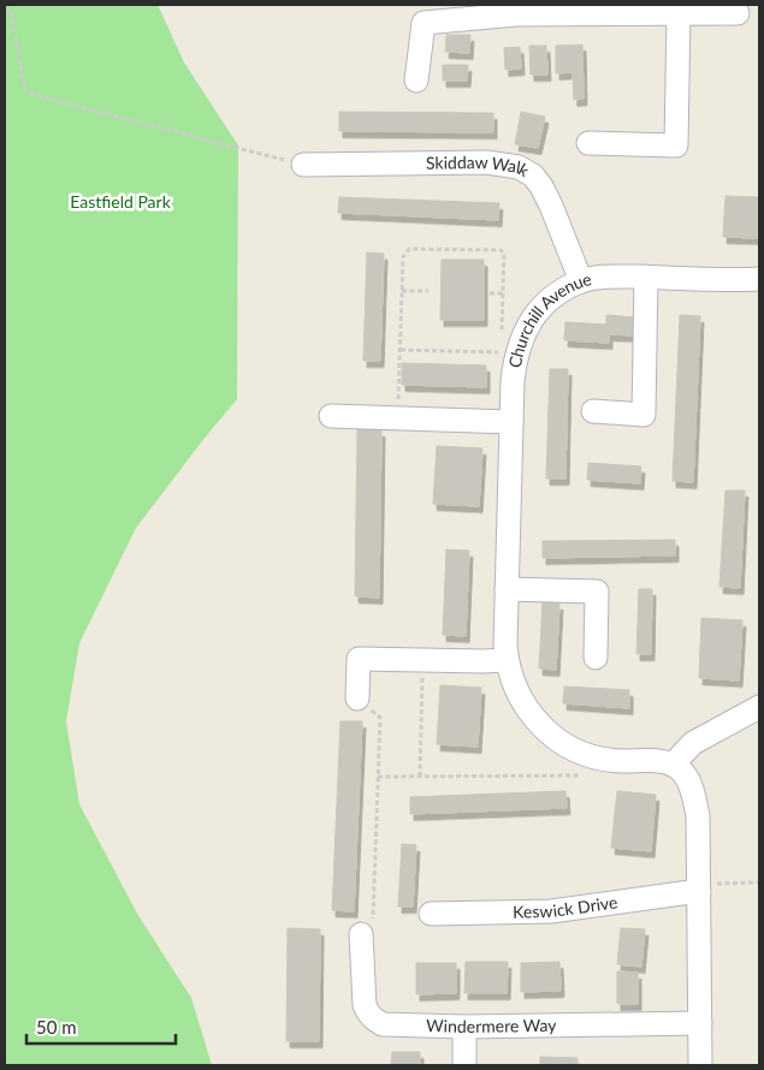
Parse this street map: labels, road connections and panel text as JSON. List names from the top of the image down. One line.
{"streets":{"street":["Skiddaw Walk","Churchill Avenue","Keswick Drive","Windermere Way"]},"crossings":[["Skiddaw Walk","Churchill Avenue"]],"parks":["Eastfield Park"],"scale_bar":"50 m"}
